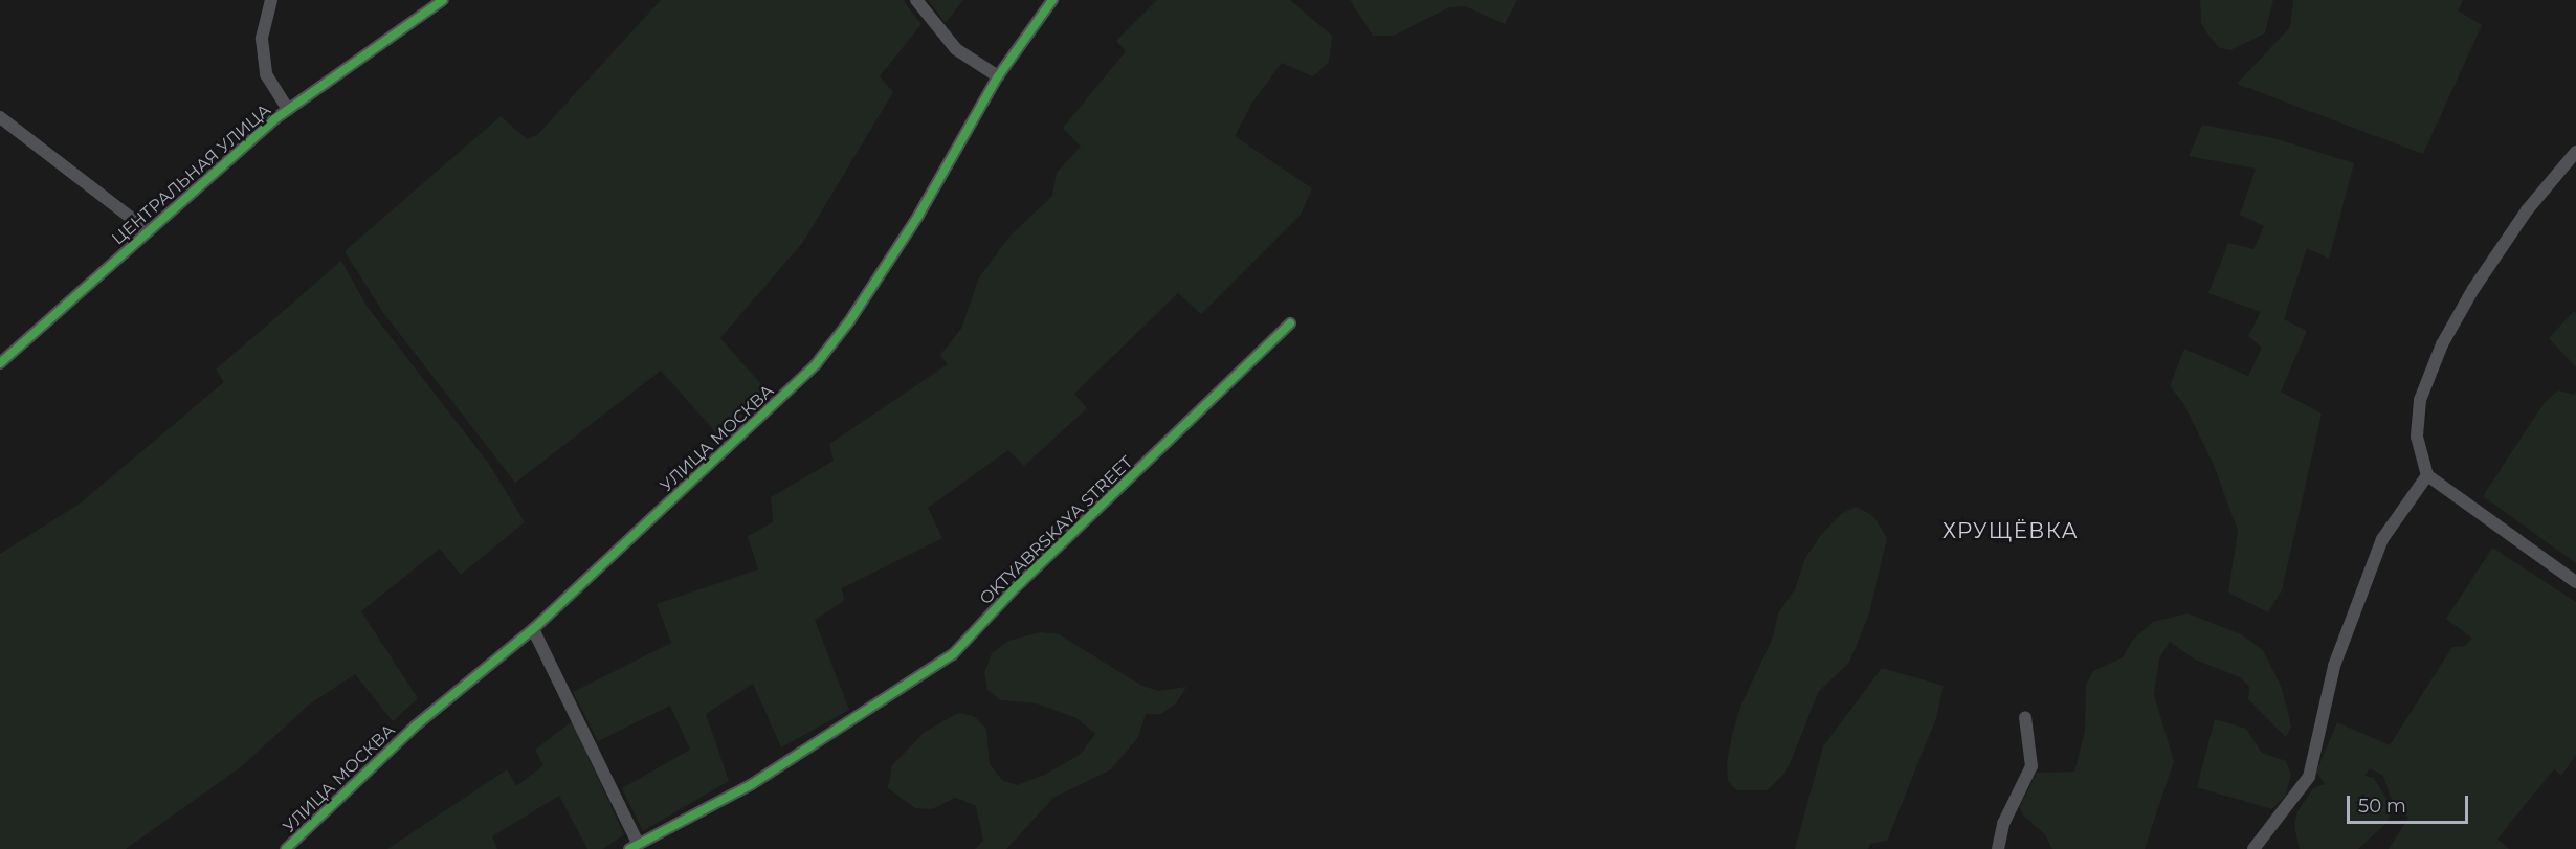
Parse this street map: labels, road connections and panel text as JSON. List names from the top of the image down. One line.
{"streets":{"street":["ЦЕНТРАЛЬНАЯ УЛИЦА","УЛИЦА МОСКВА","OKTYABRSKAYA STREET"]},"districts":["ХРУЩЁВКА"],"scale_bar":"50 m"}
